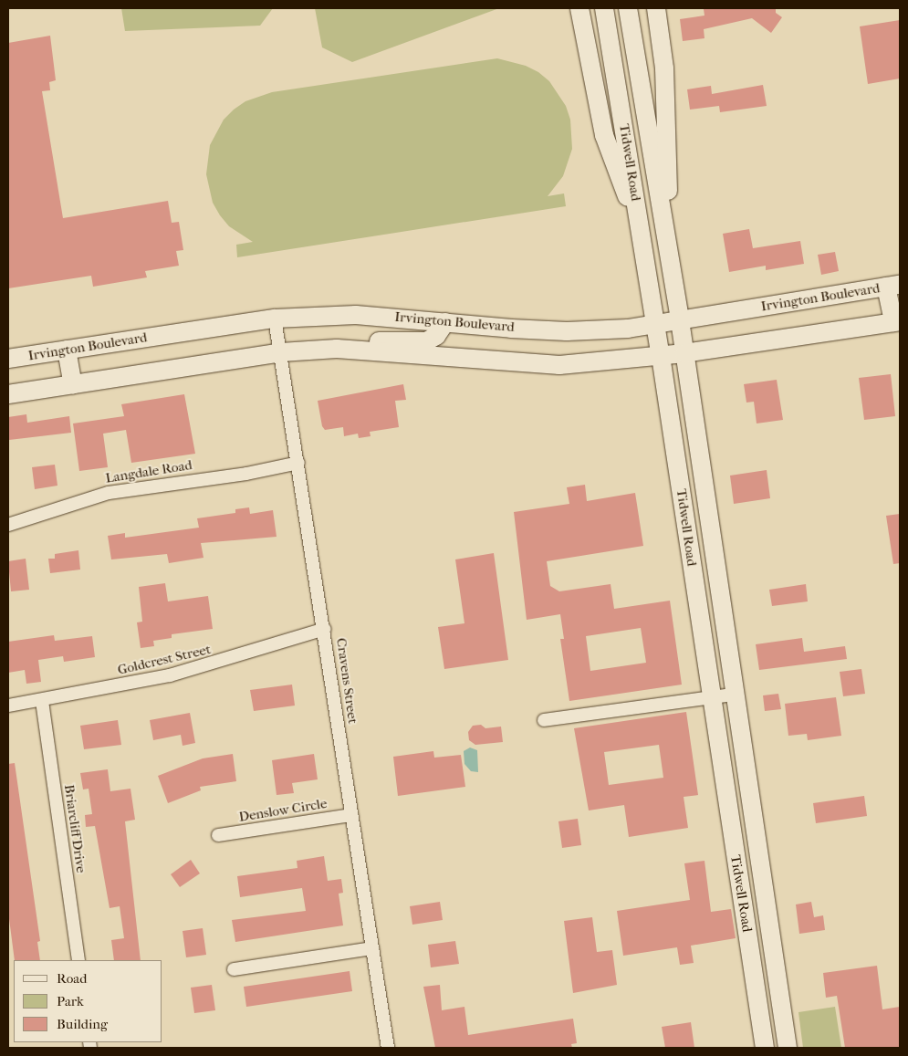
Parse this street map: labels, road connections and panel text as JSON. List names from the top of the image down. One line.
{"streets":{"main road":["Tidwell Road","Irvington Boulevard"],"street":["Langdale Road","Goldcrest Street","Cravens Street","Denslow Circle","Briarcliff Drive"]},"crossings":[["Tidwell Road","Irvington Boulevard"],["Irvington Boulevard","Cravens Street"],["Langdale Road","Cravens Street"],["Goldcrest Street","Cravens Street"],["Goldcrest Street","Briarcliff Drive"],["Cravens Street","Denslow Circle"]],"legend":["Road","Park","Building"]}
